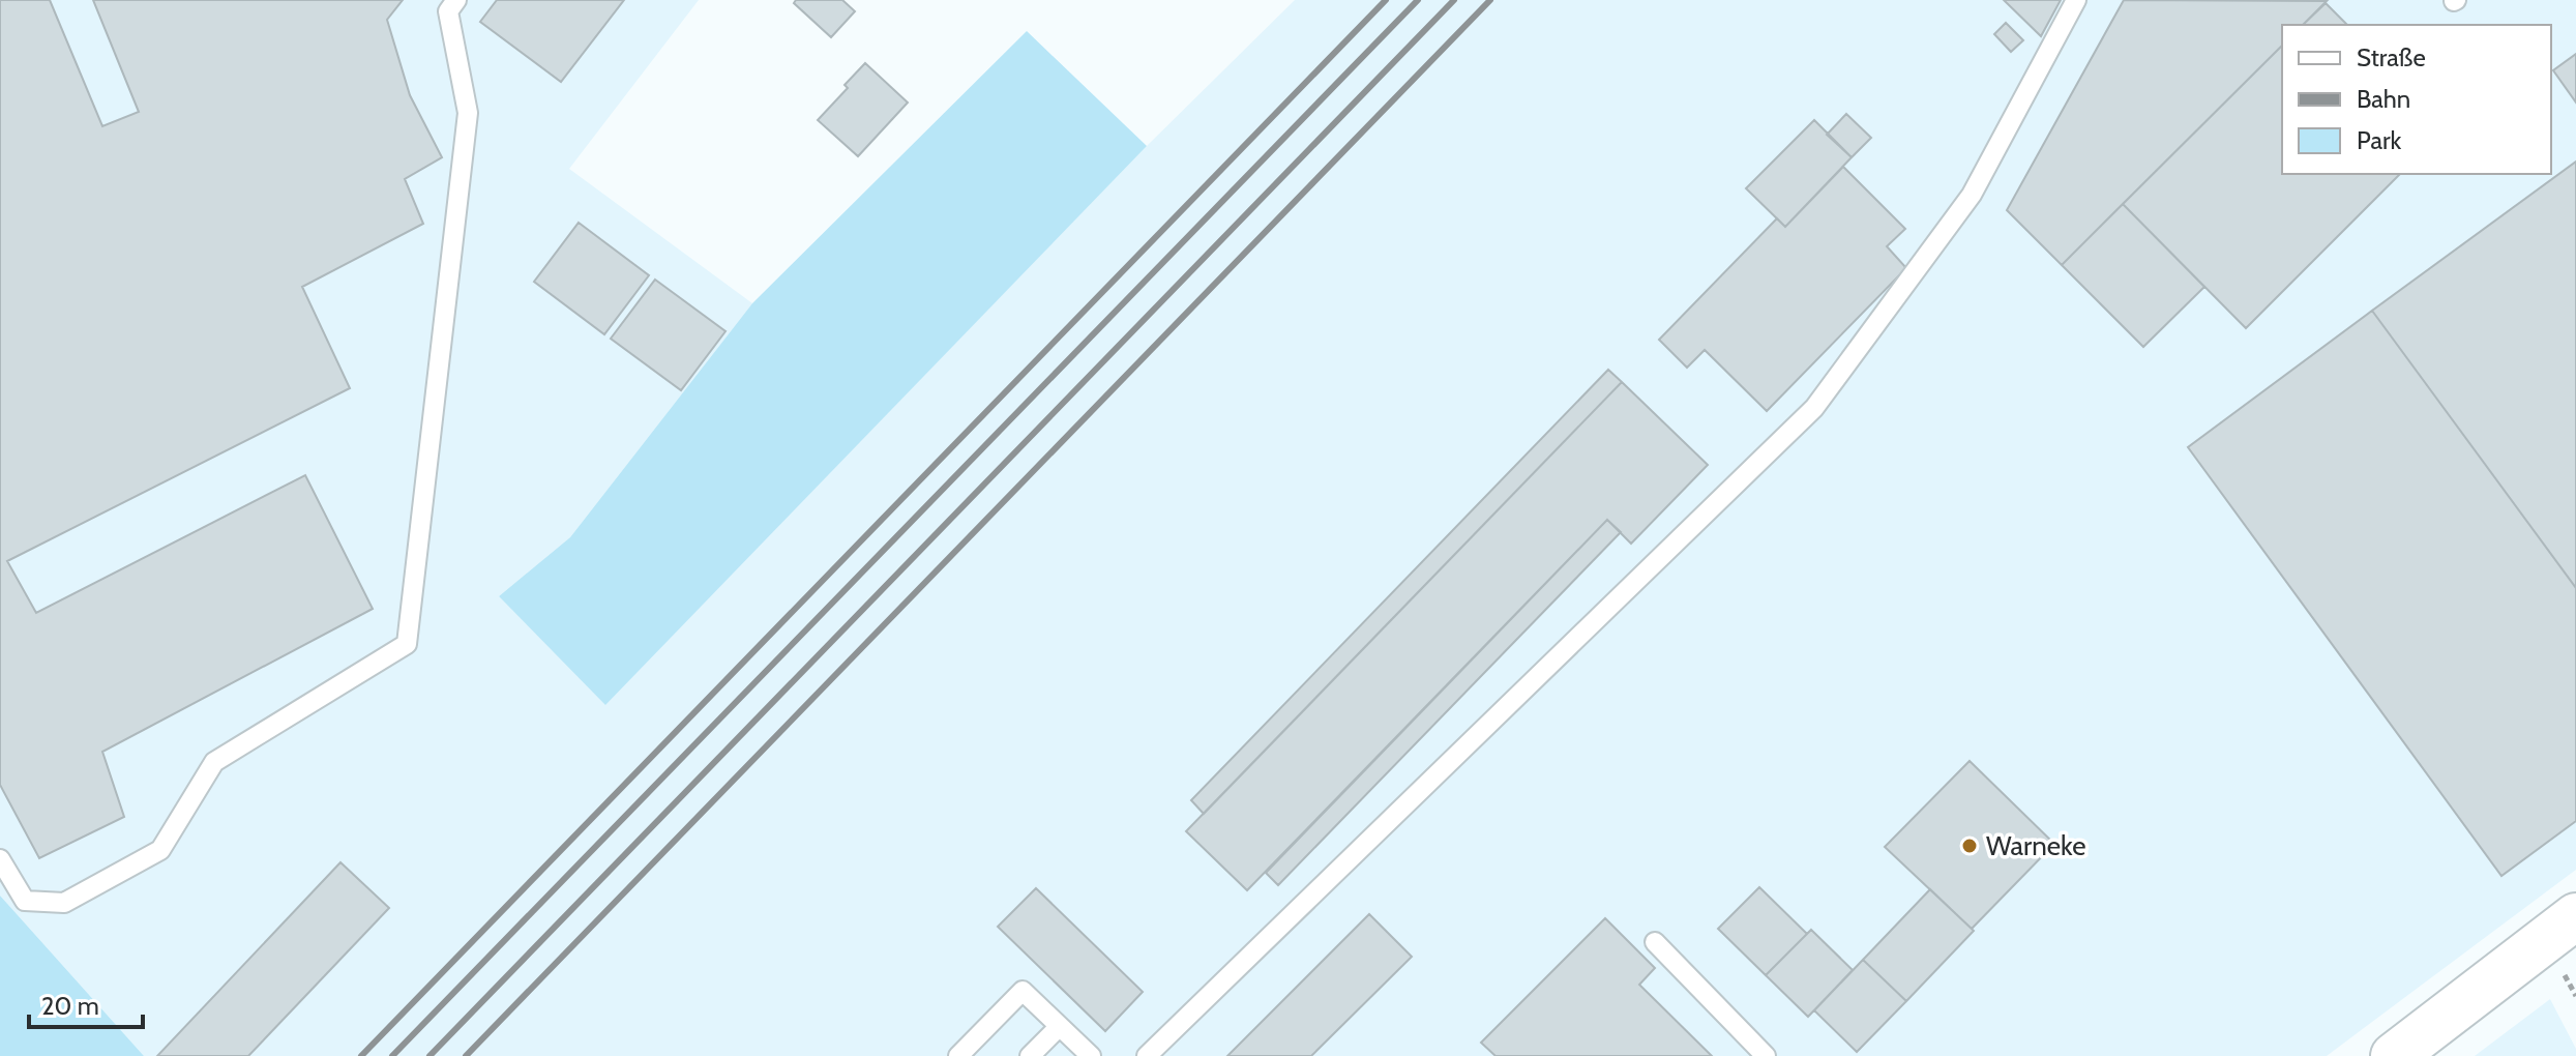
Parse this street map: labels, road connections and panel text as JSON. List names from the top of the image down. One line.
{"places":["Warneke"],"legend":["Straße","Bahn","Park"],"scale_bar":"20 m"}
